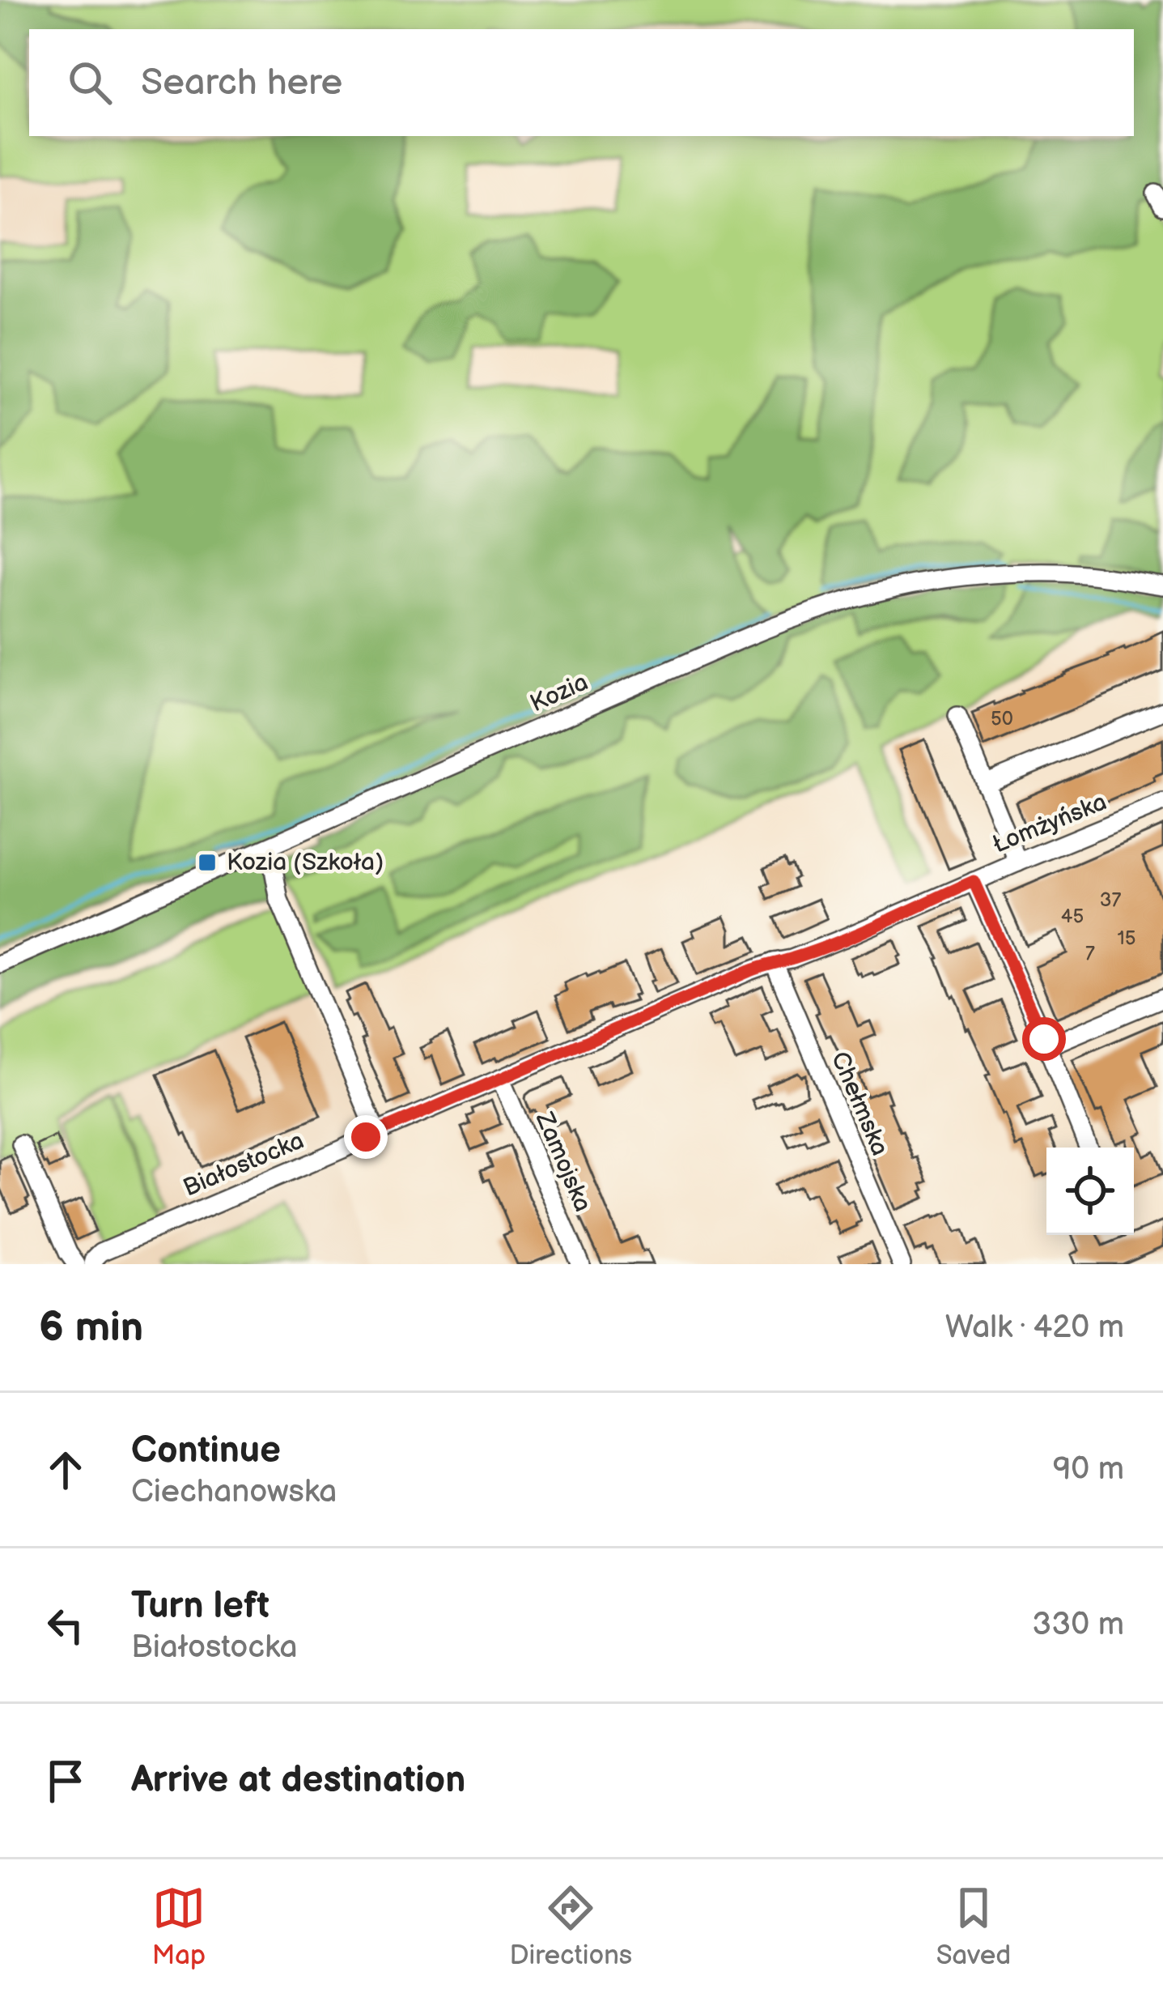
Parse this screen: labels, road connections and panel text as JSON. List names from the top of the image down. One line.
{"streets":{"street":["Kozia","Łomżyńska","Chełmska","Zamojska","Białostocka"]},"crossings":[["Łomżyńska","Białostocka"],["Chełmska","Białostocka"],["Zamojska","Białostocka"]],"places":{"transit":["Kozia (Szkoła)"]},"house_numbers":["50","37","45","15","7"],"page":{"search":"Search here","heading":["6 min","Walk · 420 m"],"list":[["Continue","Ciechanowska","90 m"],["Turn left","Białostocka","330 m"],"Arrive at destination"],"nav":["Map","Directions","Saved"]}}
